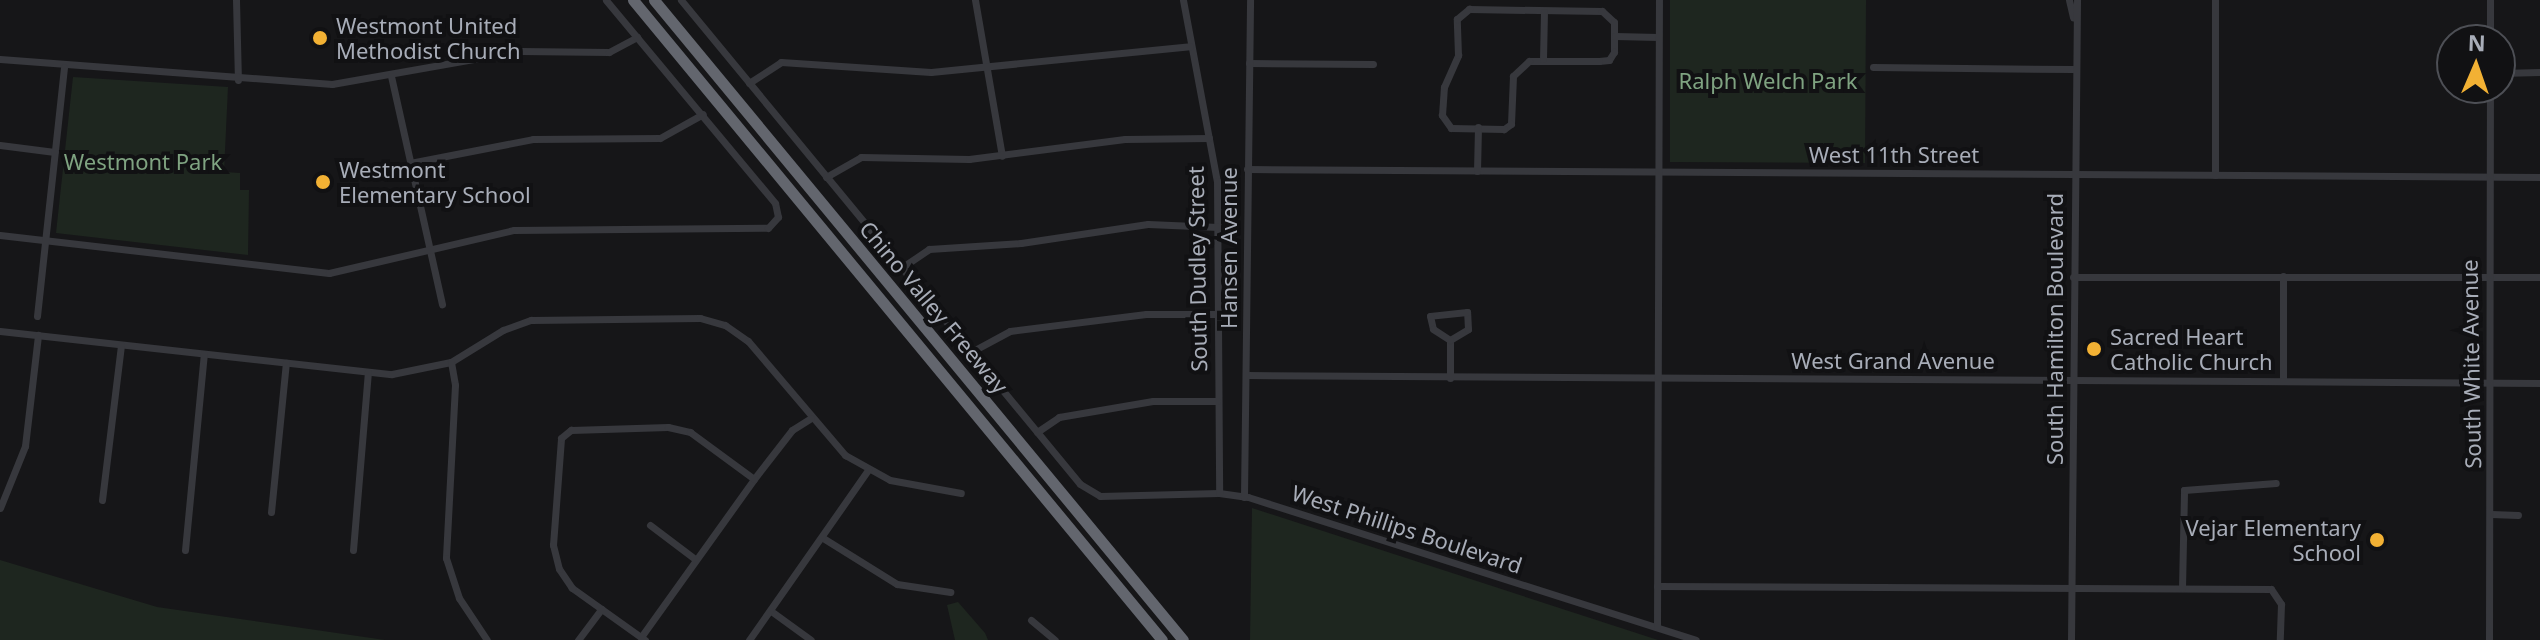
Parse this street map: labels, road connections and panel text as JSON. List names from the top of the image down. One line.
{"streets":{"highway":["Chino Valley Freeway"],"street":["West 11th Street","Hansen Avenue","South Dudley Street","South Hamilton Boulevard","West Grand Avenue","South White Avenue","West Phillips Boulevard"]},"crossings":[["West 11th Street","Hansen Avenue"],["West 11th Street","South Hamilton Boulevard"],["West 11th Street","South White Avenue"],["Hansen Avenue","West Grand Avenue"],["Hansen Avenue","West Phillips Boulevard"],["South Dudley Street","West Phillips Boulevard"],["South Hamilton Boulevard","West Grand Avenue"],["West Grand Avenue","South White Avenue"]],"parks":["Ralph Welch Park","Westmont Park"],"places":["Westmont United Methodist Church","Westmont Elementary School","Sacred Heart Catholic Church","Vejar Elementary School"],"north":"top"}
